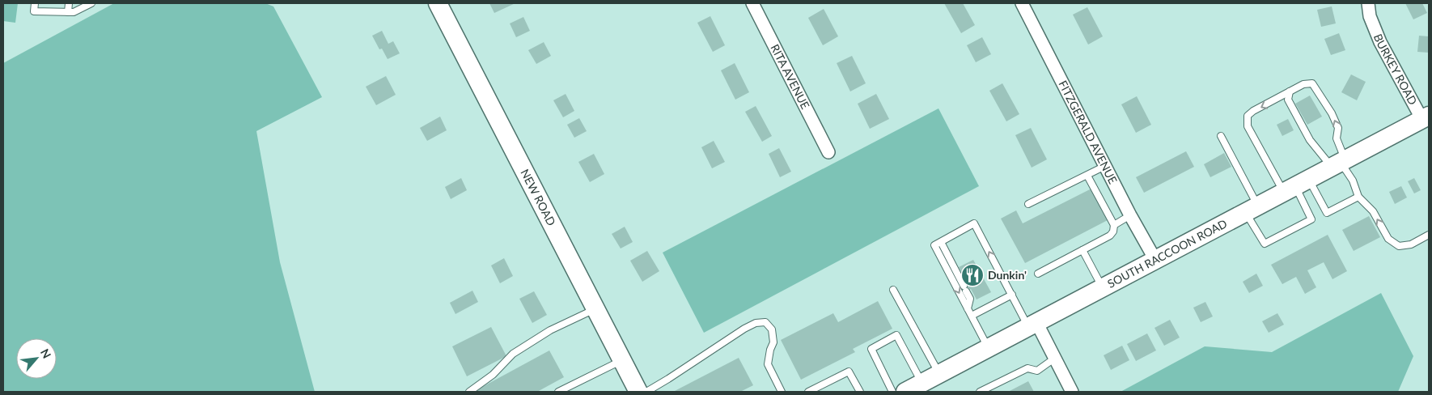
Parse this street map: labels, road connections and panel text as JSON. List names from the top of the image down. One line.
{"streets":{"street":["BURKEY ROAD","RITA AVENUE","FITZGERALD AVENUE","NEW ROAD","SOUTH RACCOON ROAD"]},"crossings":[["BURKEY ROAD","SOUTH RACCOON ROAD"],["FITZGERALD AVENUE","SOUTH RACCOON ROAD"]],"places":{"restaurant":["Dunkin'"]},"north":"top right"}
